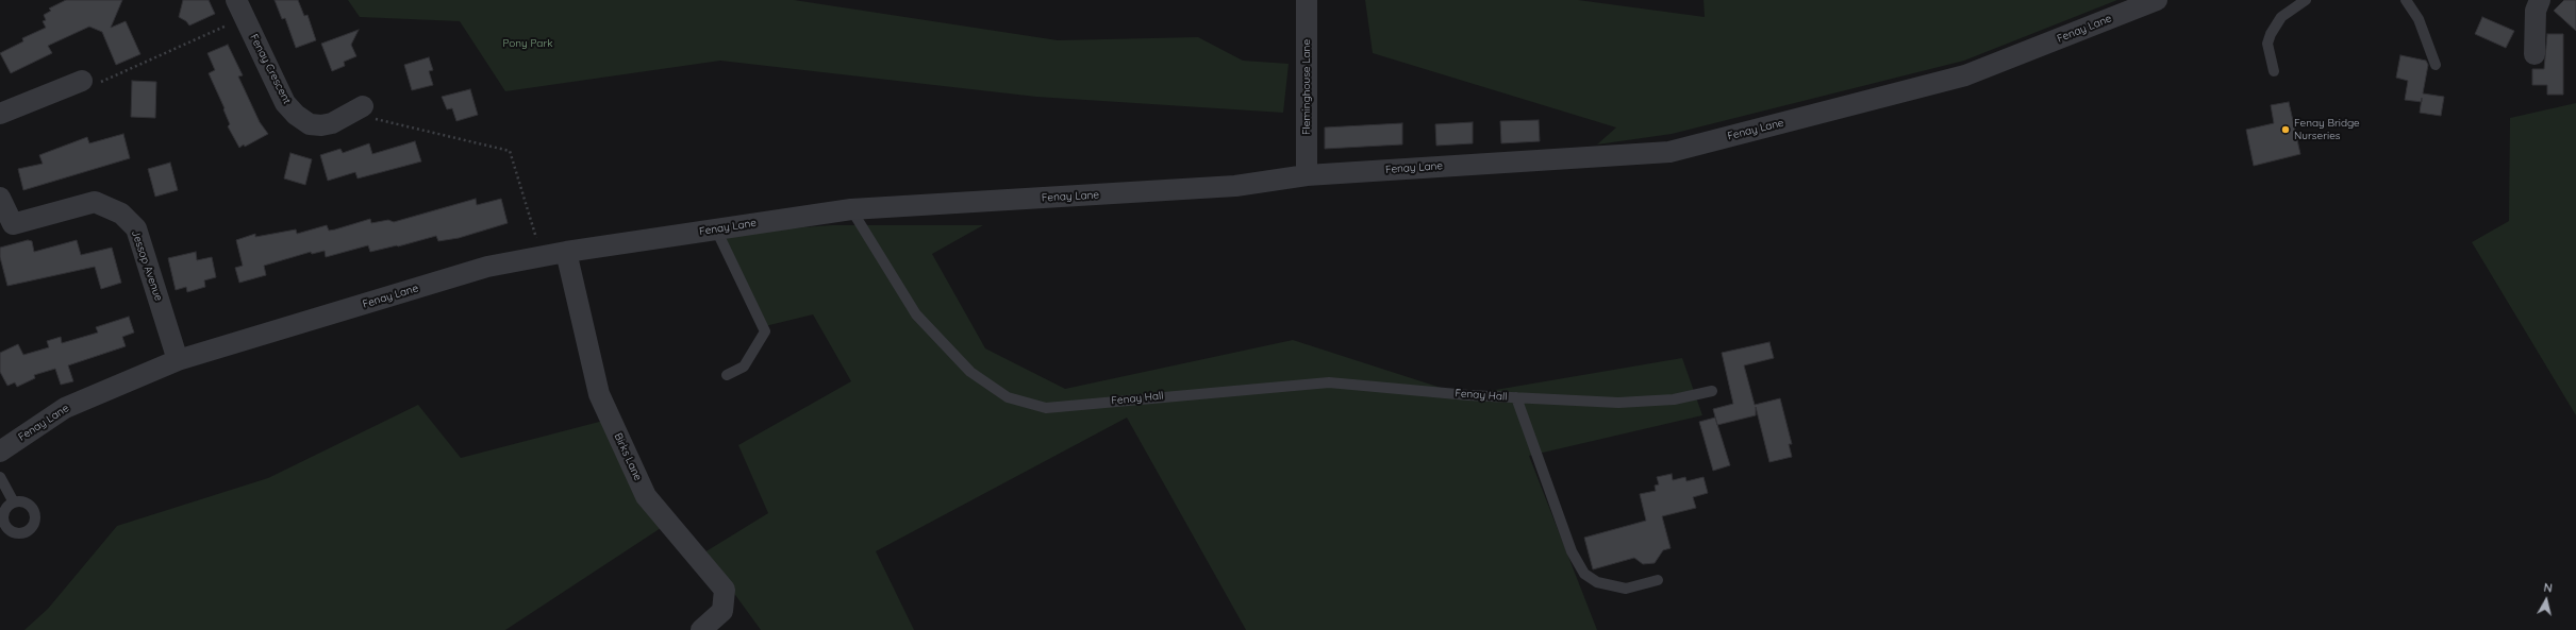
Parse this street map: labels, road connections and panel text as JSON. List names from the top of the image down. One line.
{"streets":{"street":["Fenay Lane","Fenay Crescent","Fleminghouse Lane","Jessop Avenue","Birks Lane"],"lane":["Fenay Hall"]},"crossings":[["Fenay Lane","Fleminghouse Lane"],["Fenay Lane","Jessop Avenue"],["Fenay Lane","Fenay Hall"],["Fenay Lane","Birks Lane"]],"parks":["Pony Park"],"places":["Fenay Bridge Nurseries"],"north":"top"}
